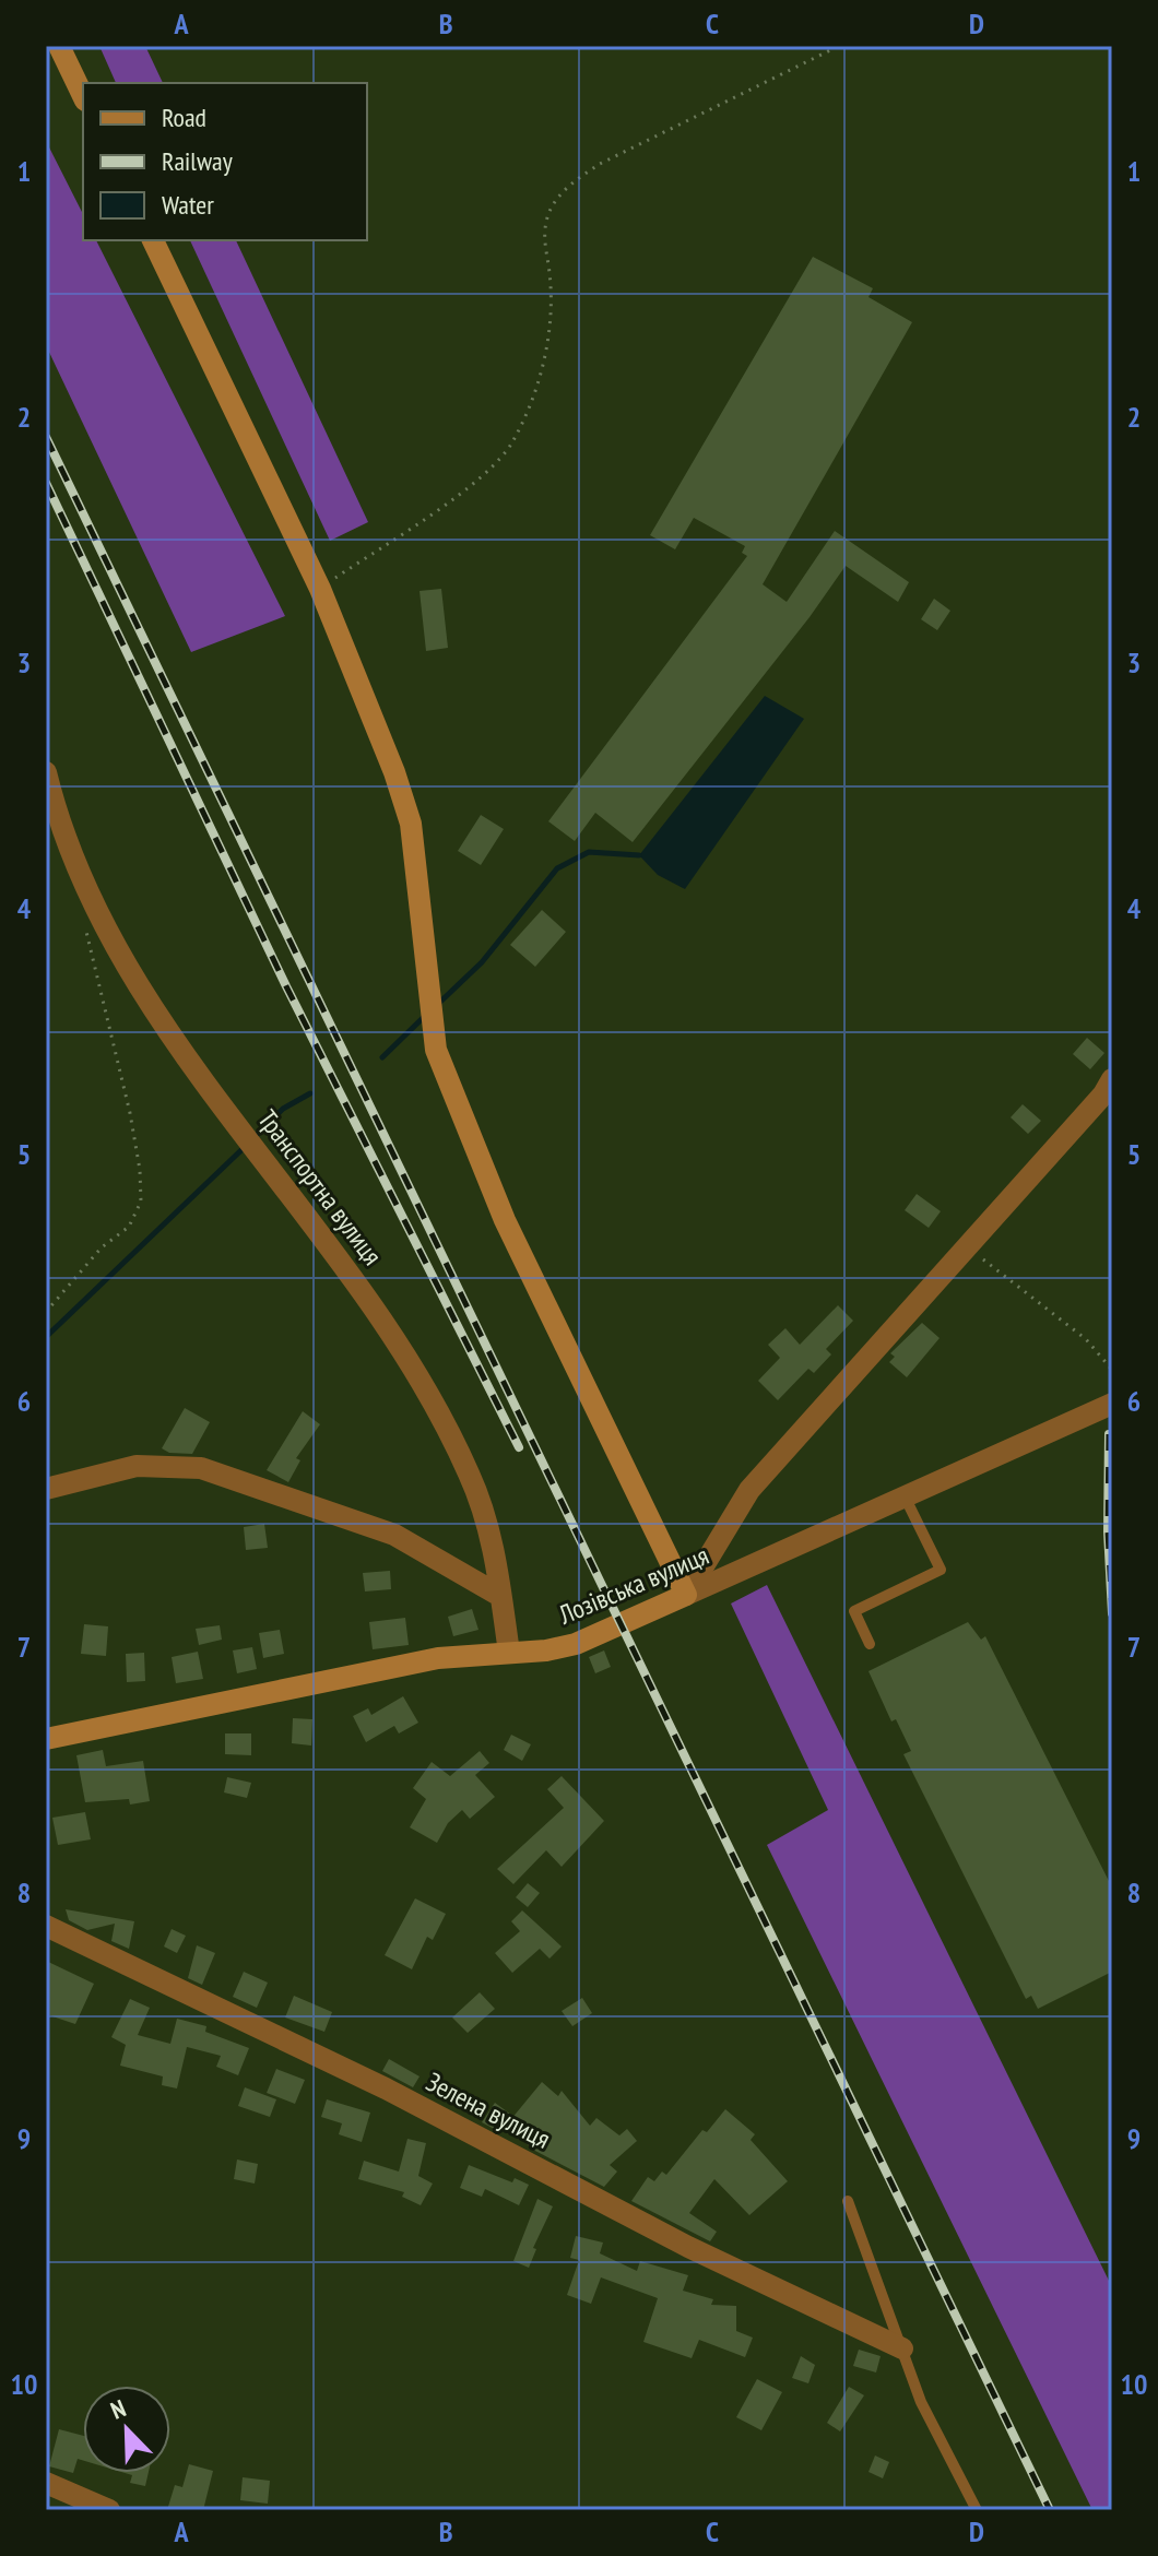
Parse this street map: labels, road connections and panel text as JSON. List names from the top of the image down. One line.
{"streets":{"main road":["Лозівська вулиця"],"street":["Транспортна вулиця","Зелена вулиця"]},"crossings":[["Транспортна вулиця","Лозівська вулиця"]],"legend":["Road","Railway","Water"],"north":"top left","grid":{"columns":["A","B","C","D"],"rows":["1","2","3","4","5","6","7","8","9","10"]}}
